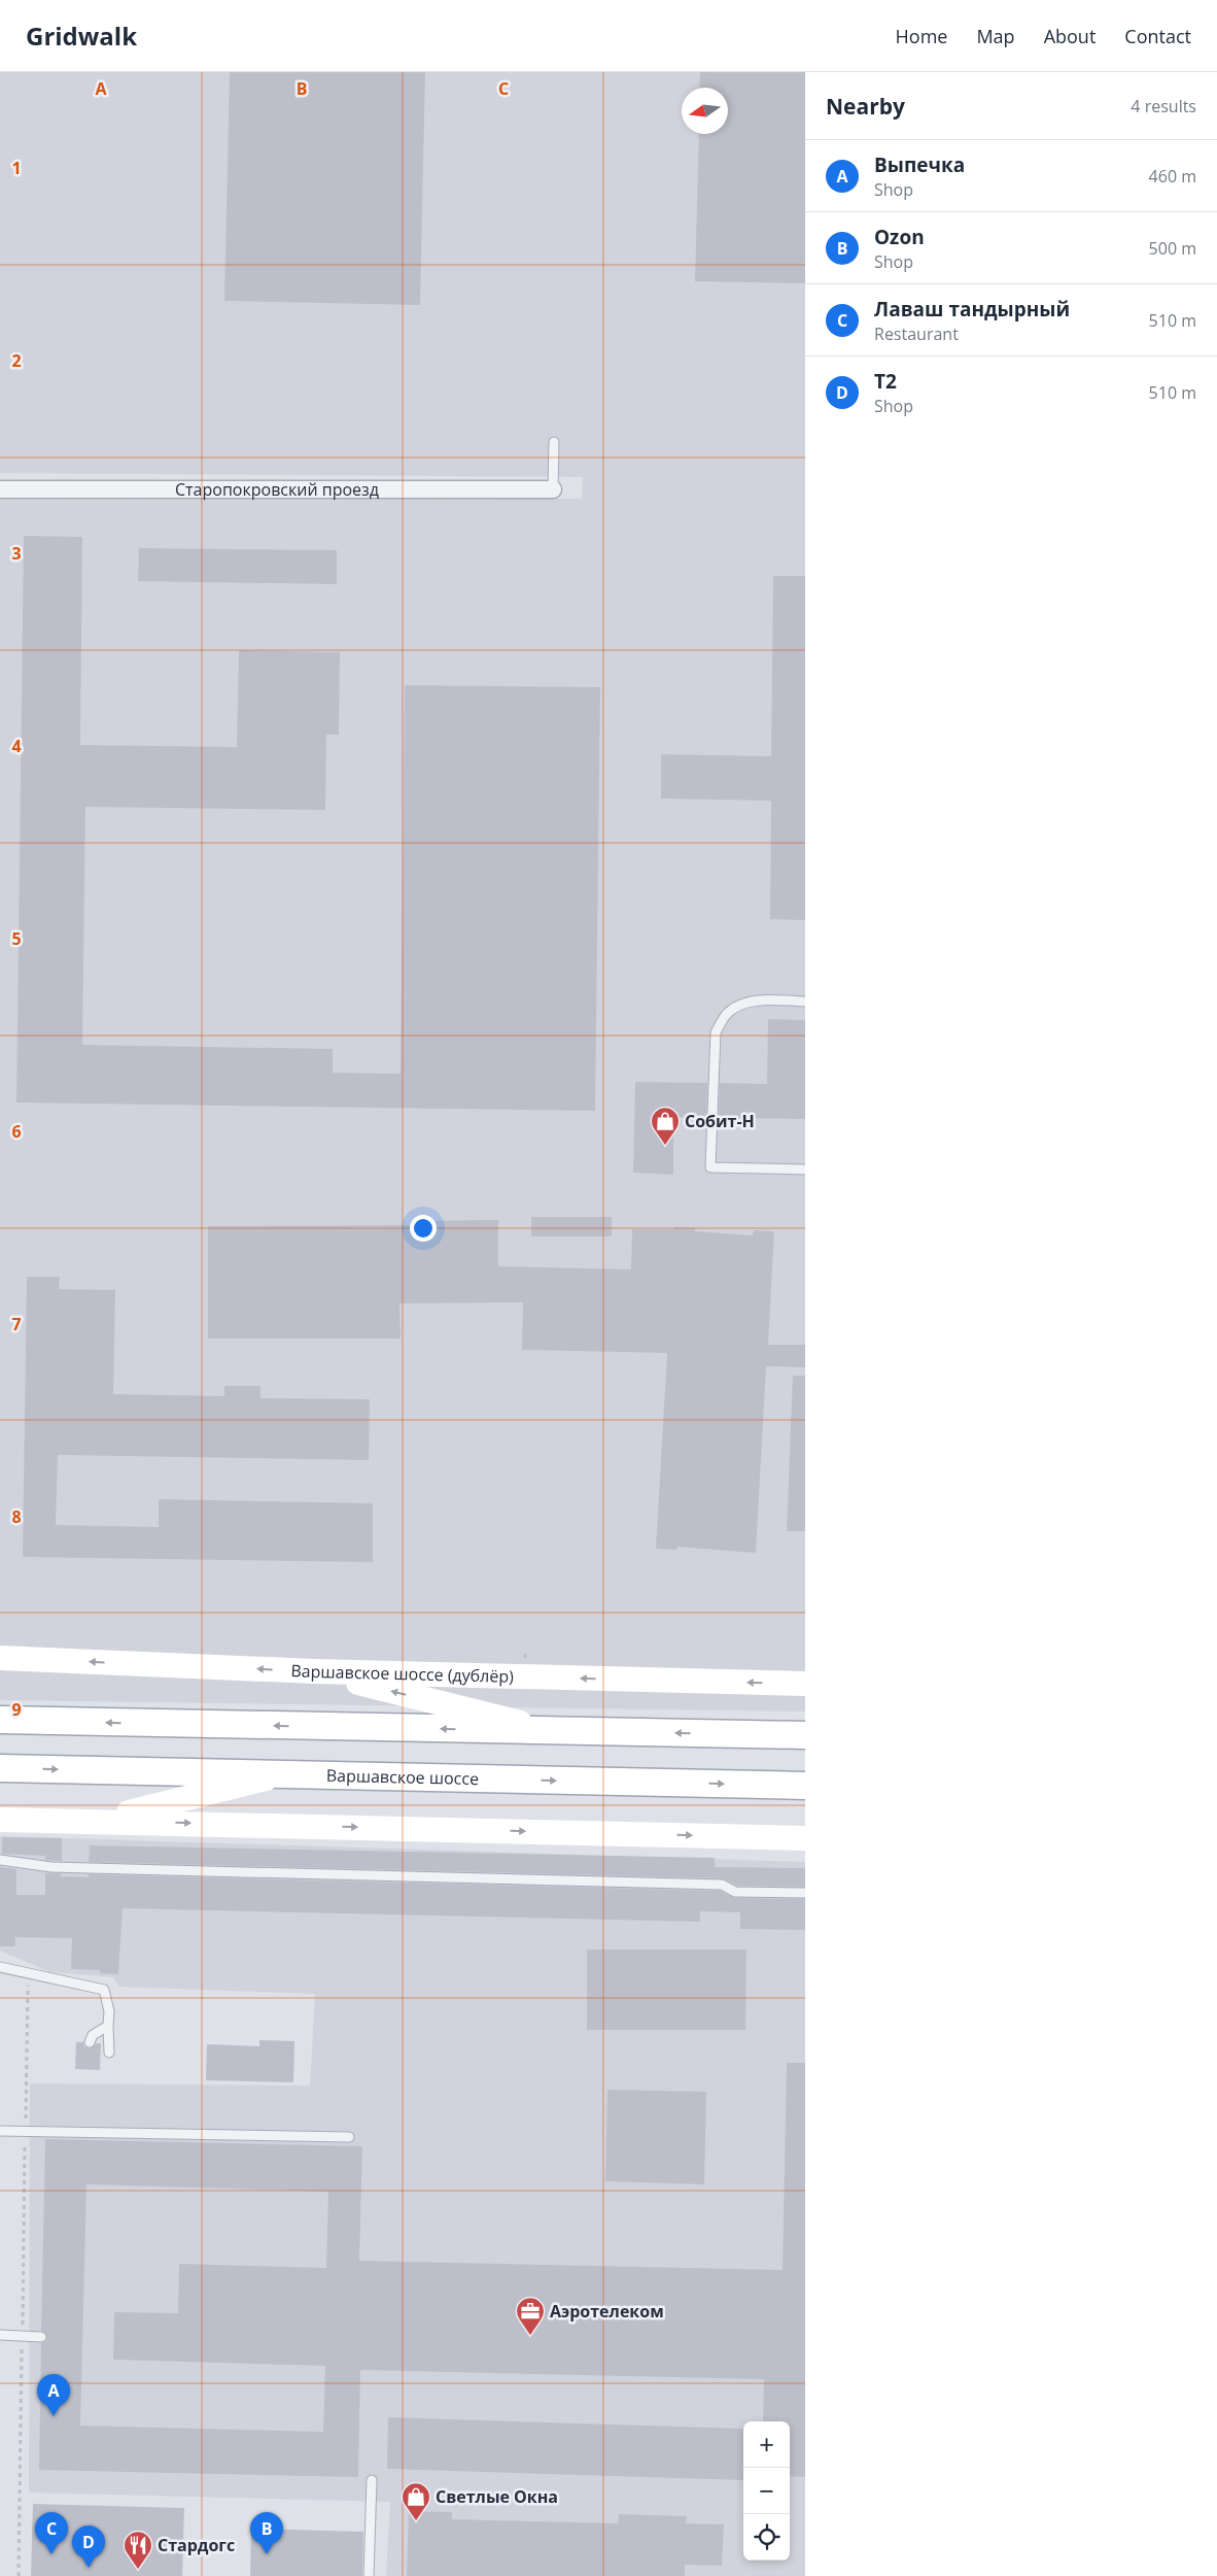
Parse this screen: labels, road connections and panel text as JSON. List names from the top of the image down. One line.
{"streets":{"main road":["Варшавское шоссе (дублёр)","Варшавское шоссе"],"street":["Старопокровский проезд"]},"places":{"shop":["Собит-Н","Светлые Окна"],"office":["Аэротелеком"],"restaurant":["Стардогс"]},"north":"left","page":{"header":"Gridwalk","nav":["Home","Map","About","Contact"],"heading":["Nearby","4 results"],"list":[{"mark":"A","name":"Выпечка","note":"Shop","value":"460 m"},{"mark":"B","name":"Ozon","note":"Shop","value":"500 m"},{"mark":"C","name":"Лаваш тандырный","note":"Restaurant","value":"510 m"},{"mark":"D","name":"T2","note":"Shop","value":"510 m"}],"pins":["A","B","C","D"],"map_buttons":["+","−"]},"grid":{"columns":["A","B","C"],"rows":["1","2","3","4","5","6","7","8","9"]}}
